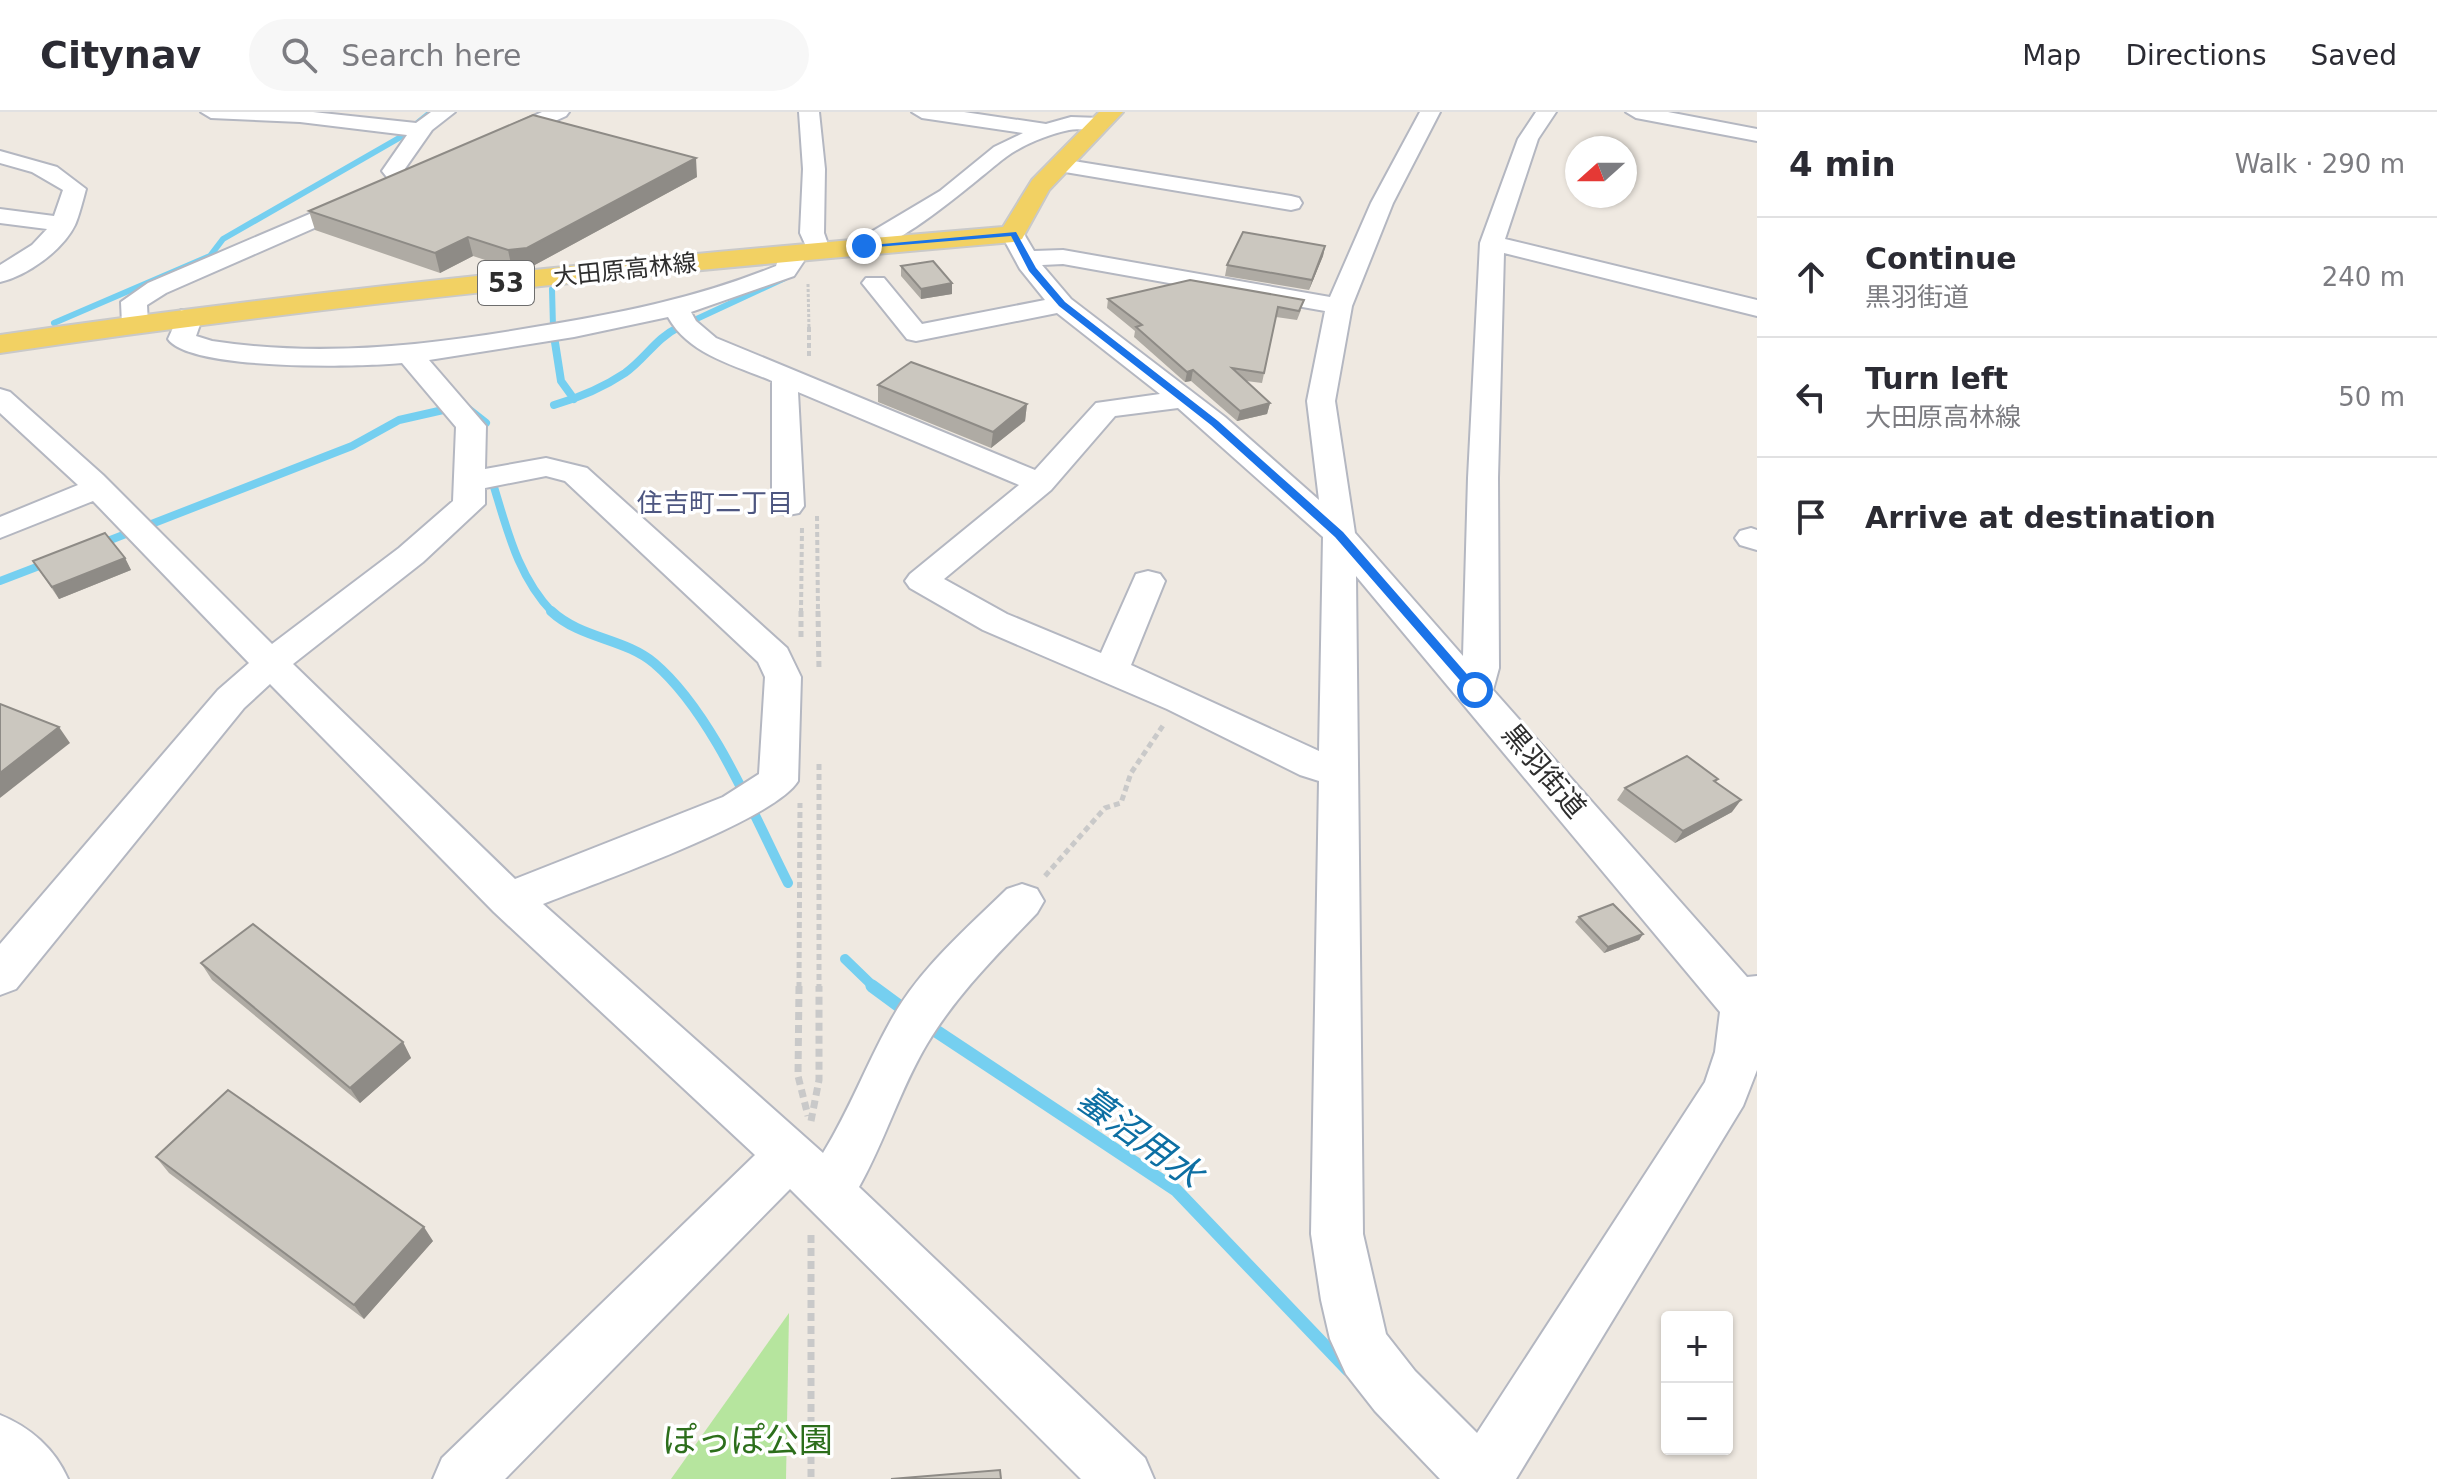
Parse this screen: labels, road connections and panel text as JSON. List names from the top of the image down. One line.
{"streets":{"main road":["大田原高林線","53"],"street":["黒羽街道"]},"crossings":[["大田原高林線","黒羽街道"]],"districts":["住吉町二丁目"],"water":["蟇沼用水"],"parks":["ぽっぽ公園"],"north":"left","page":{"header":"Citynav","search":"Search here","nav":["Map","Directions","Saved"],"heading":["4 min","Walk · 290 m"],"list":[["Continue","黒羽街道","240 m"],["Turn left","大田原高林線","50 m"],"Arrive at destination"],"map_buttons":["+","−"]}}
